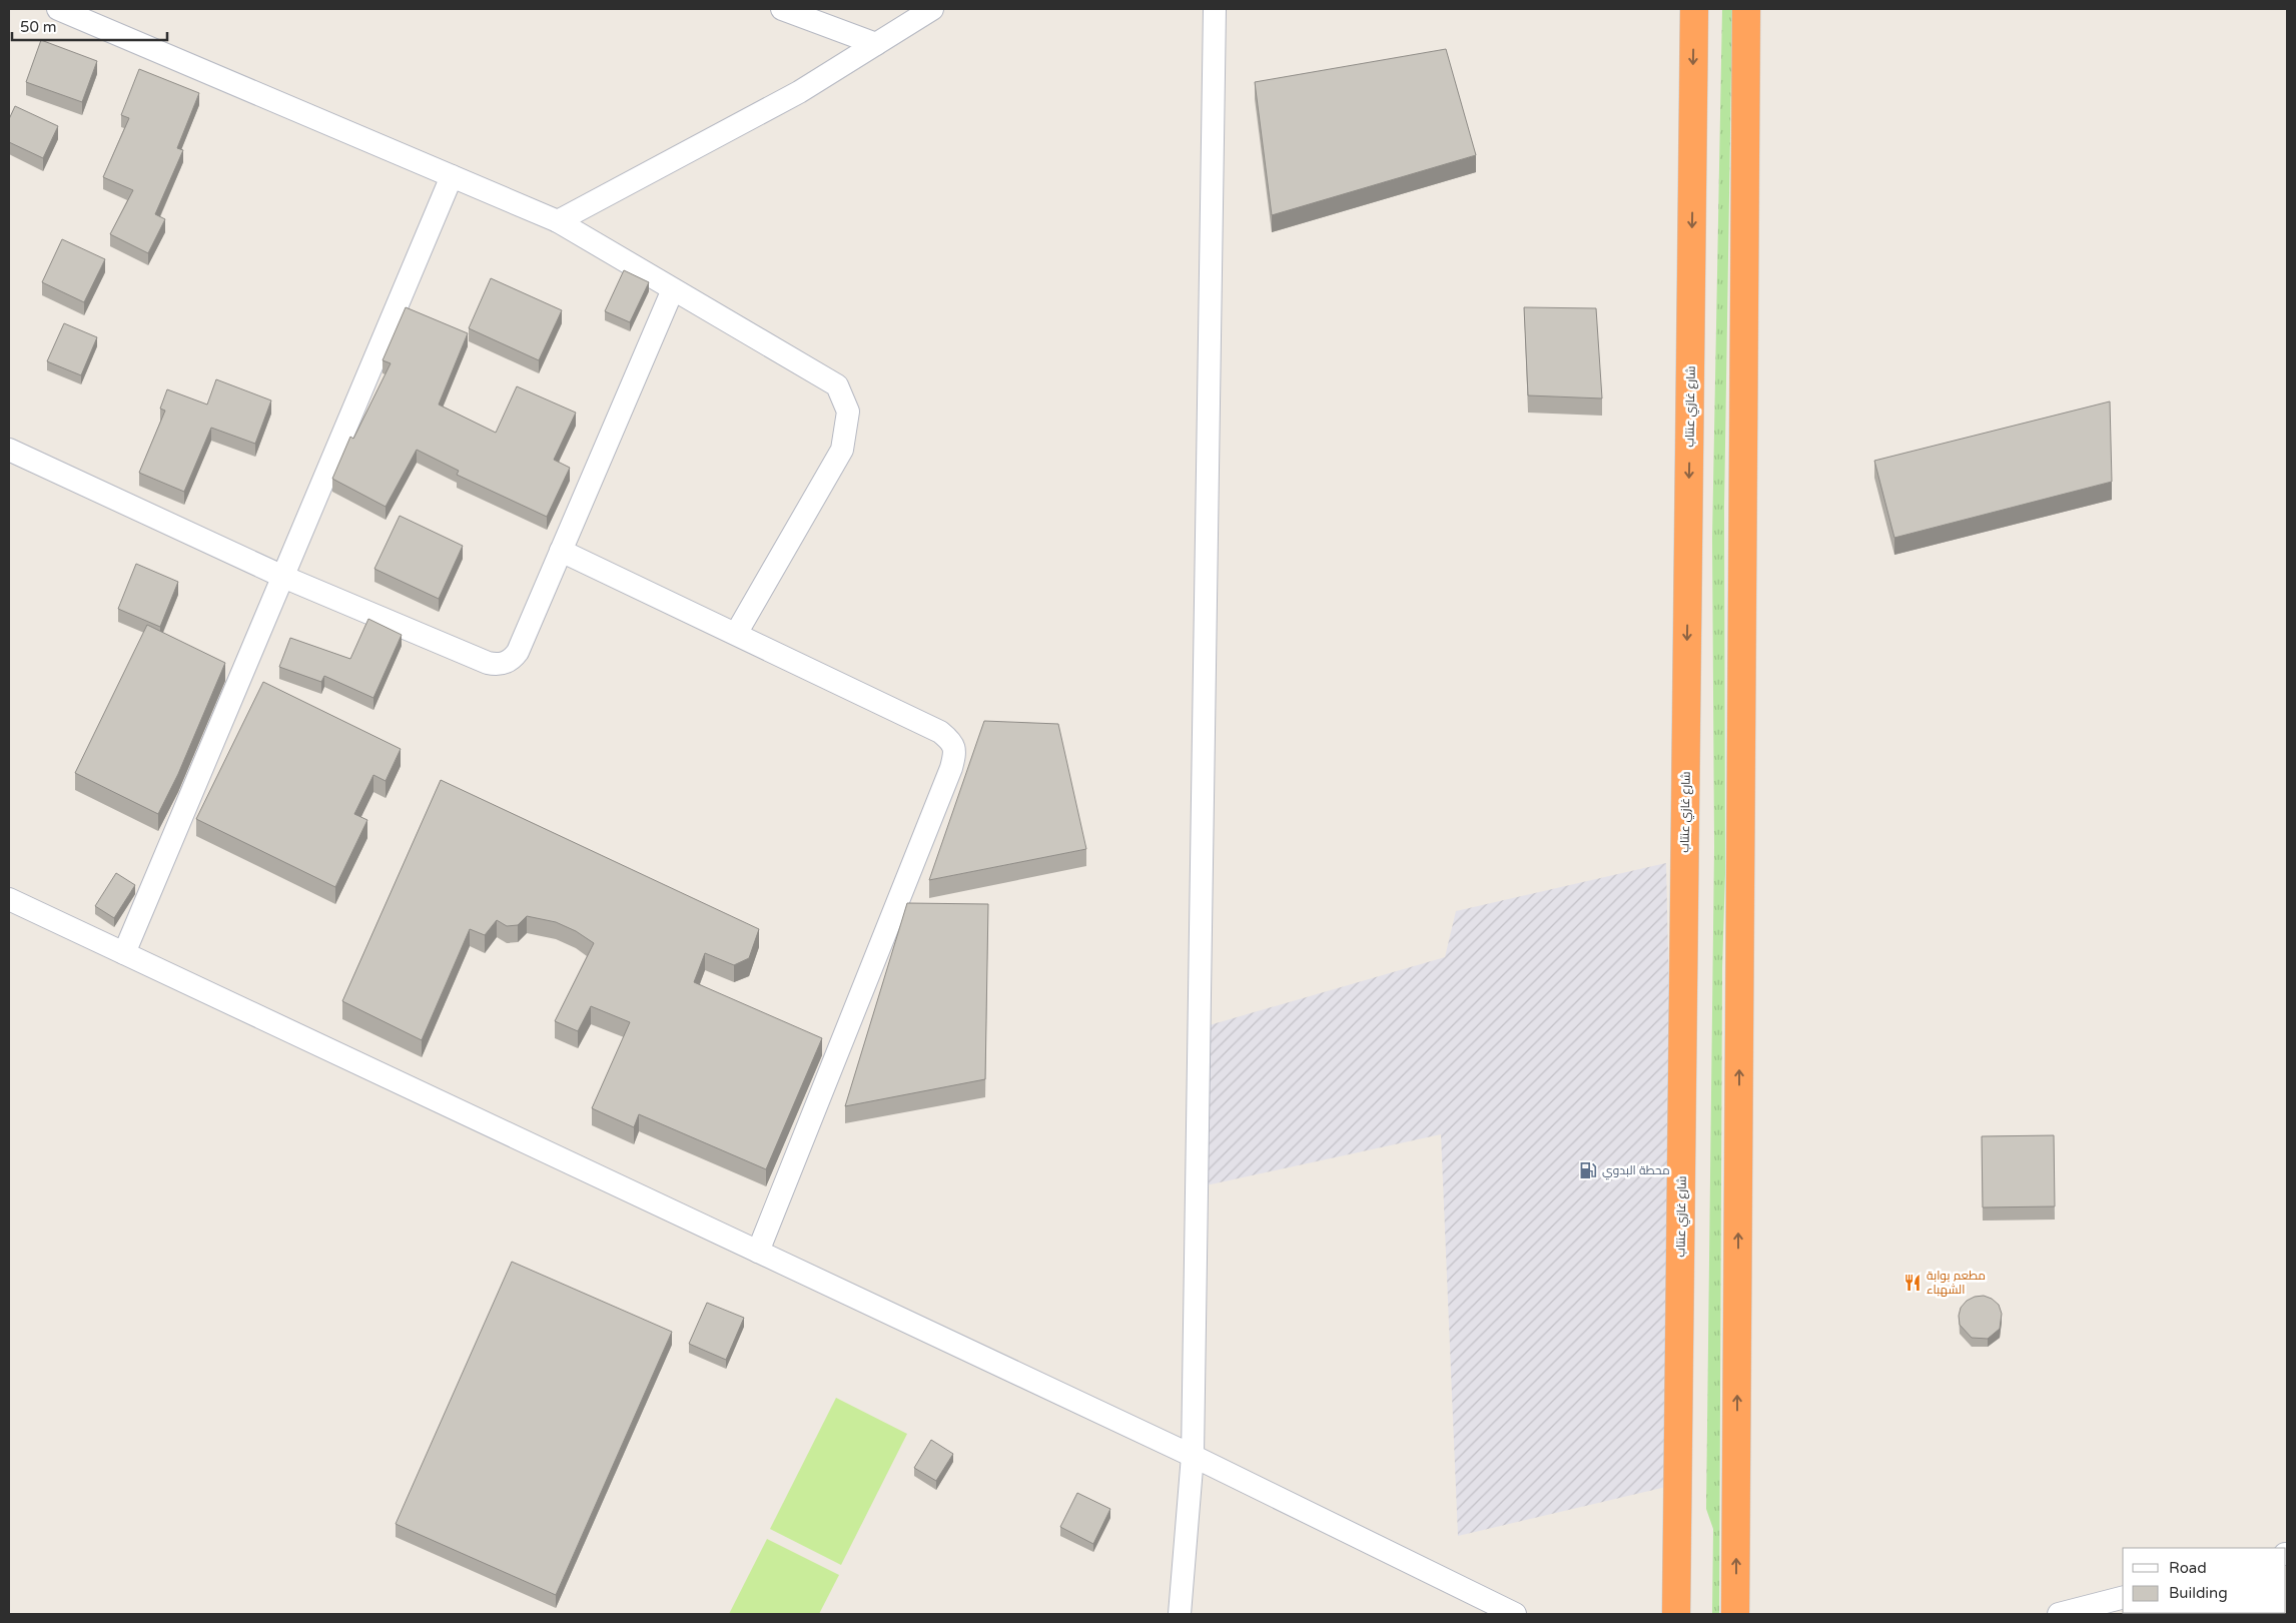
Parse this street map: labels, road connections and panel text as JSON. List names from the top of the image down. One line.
{"streets":{"highway":["شارع غازي عنتاب"]},"places":{"fuel station":["محطة البدوي"],"restaurant":["مطعم بوابة الشهباء"]},"legend":["Road","Building"],"scale_bar":"50 m"}
